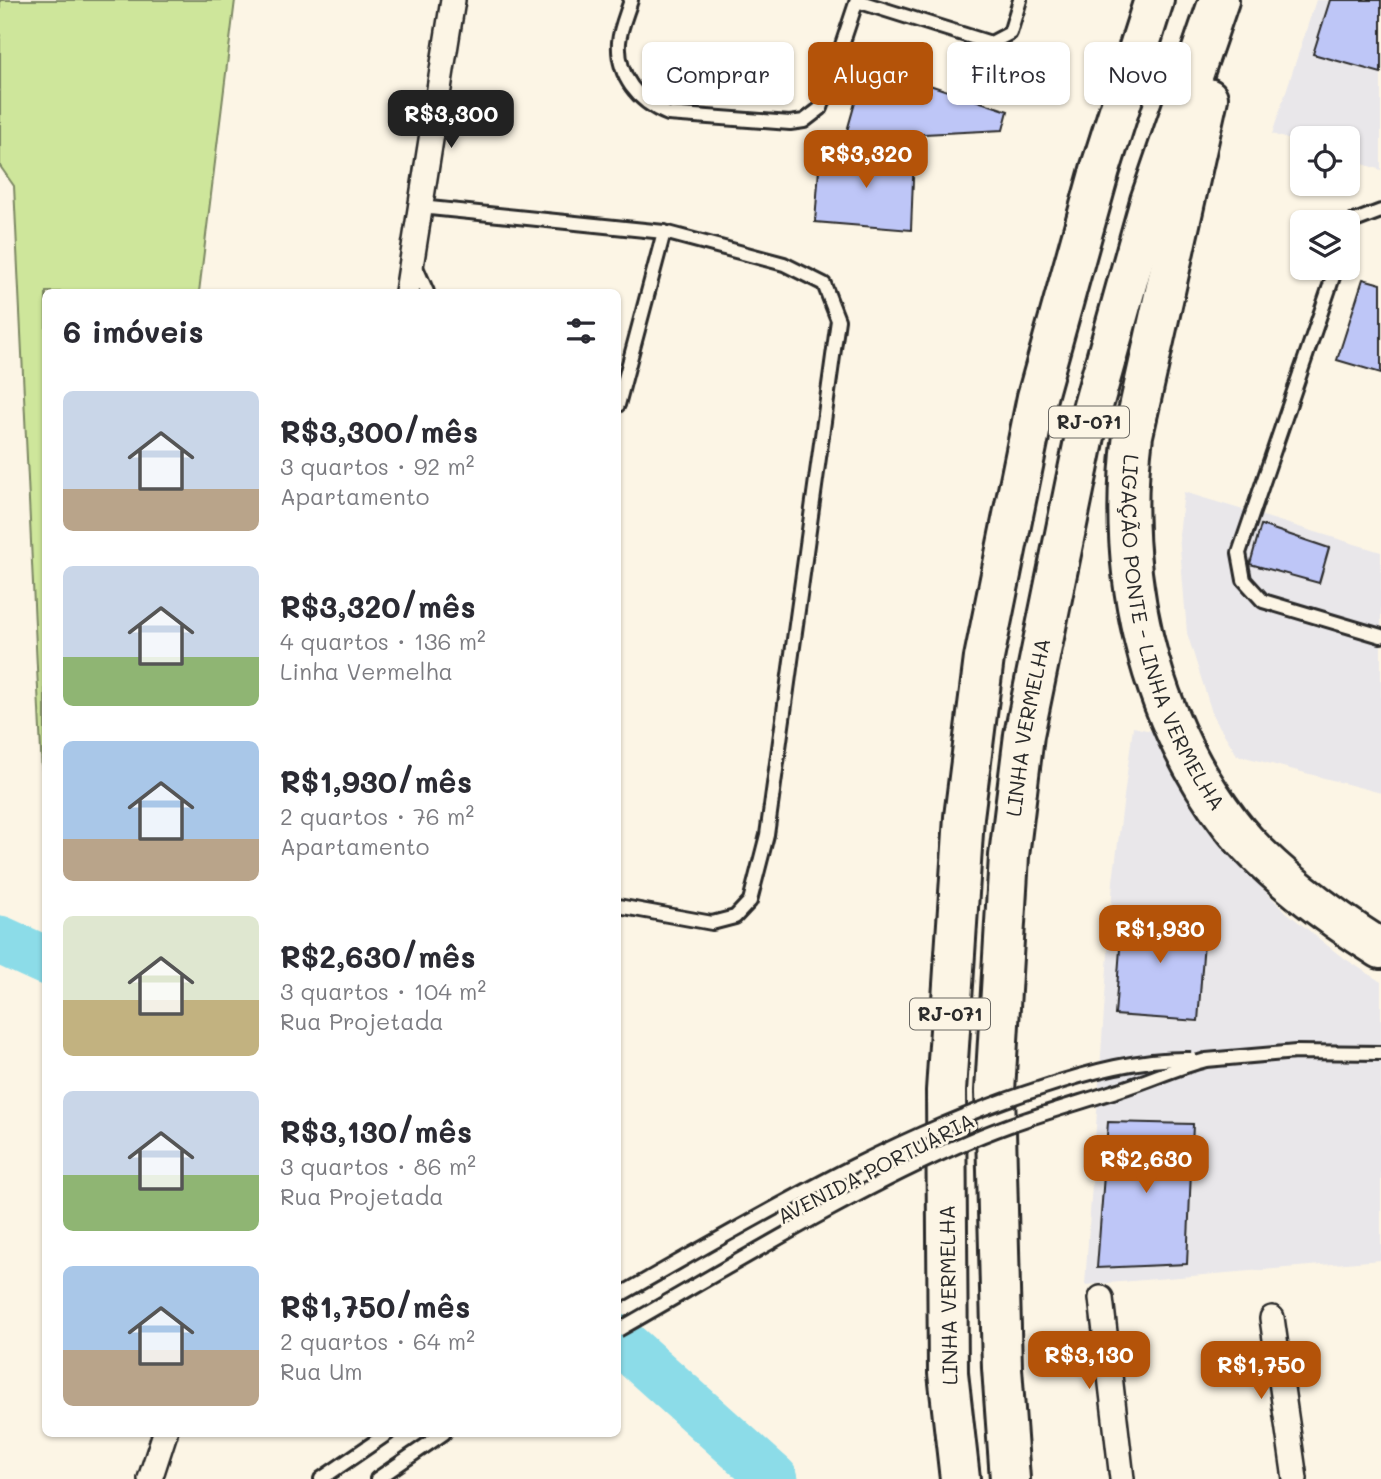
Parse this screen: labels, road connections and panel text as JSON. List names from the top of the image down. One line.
{"streets":{"highway":["RJ-071","LIGAÇÃO PONTE - LINHA VERMELHA","LINHA VERMELHA"],"lane":["AVENIDA PORTUÁRIA"]},"page":{"chip":["Comprar","Alugar","Filtros","Novo"],"price":["R$3,300","R$3,320","R$1,930","R$2,630","R$3,130","R$1,750"],"heading":"6 imóveis","list":[{"name":"R$3,300/mês","note":"3 quartos · 92 m² · Apartamento"},{"name":"R$3,320/mês","note":"4 quartos · 136 m² · Linha Vermelha"},{"name":"R$1,930/mês","note":"2 quartos · 76 m² · Apartamento"},{"name":"R$2,630/mês","note":"3 quartos · 104 m² · Rua Projetada"},{"name":"R$3,130/mês","note":"3 quartos · 86 m² · Rua Projetada"},{"name":"R$1,750/mês","note":"2 quartos · 64 m² · Rua Um"}]}}
